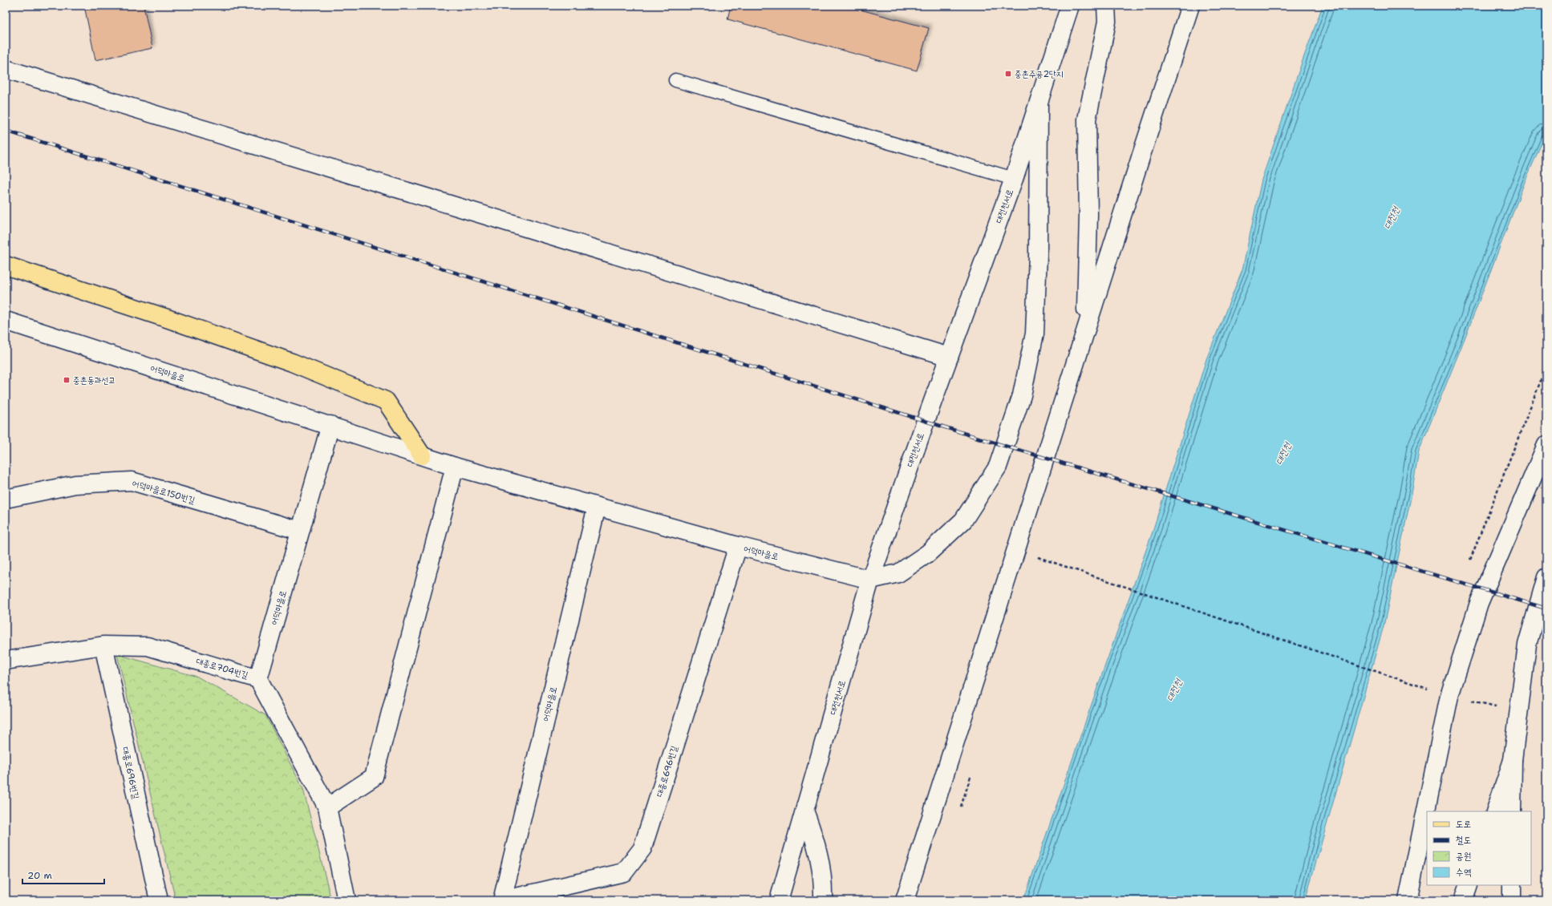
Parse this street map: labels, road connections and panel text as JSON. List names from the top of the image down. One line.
{"streets":{"street":["대전천서로","어덕마을로","어덕마을로150번길","대종로704번길","대종로696번길"]},"crossings":[["대전천서로","어덕마을로"],["어덕마을로","어덕마을로150번길"],["어덕마을로","대종로704번길"],["어덕마을로","대종로696번길"],["대종로704번길","대종로696번길"]],"water":["대전천"],"places":{"transit":["중촌주공2단지","중촌동과선교"]},"legend":["도로","철도","공원","수역"],"scale_bar":"20 m"}
